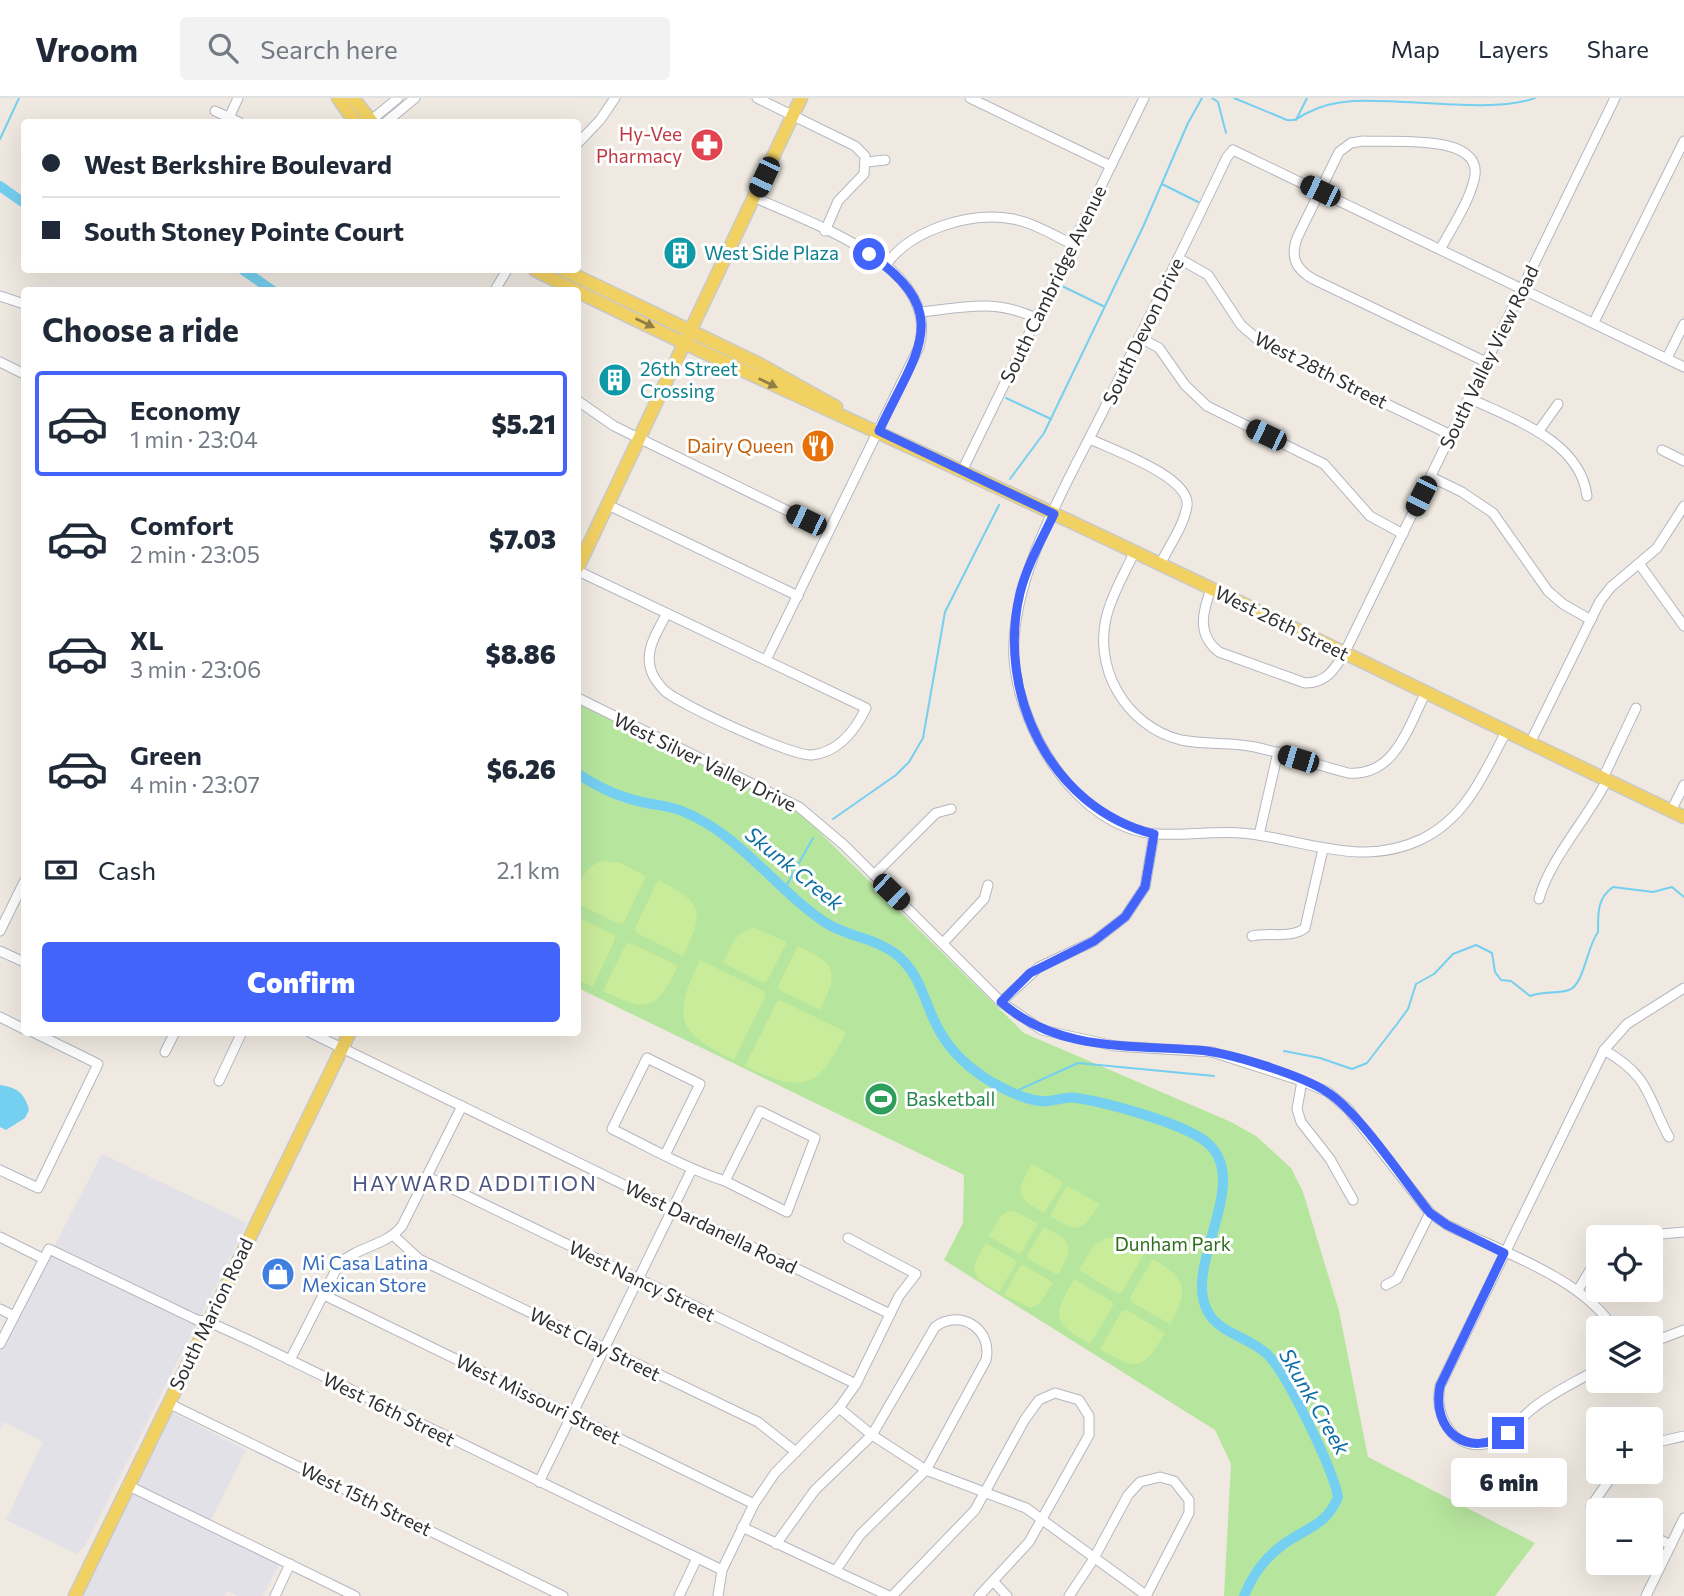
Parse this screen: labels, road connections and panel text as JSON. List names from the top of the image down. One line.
{"streets":{"main road":["West 26th Street","South Marion Road"],"street":["South Cambridge Avenue","South Devon Drive","South Valley View Road","West 28th Street","West Silver Valley Drive","West Dardanella Road","West Nancy Street","West Clay Street","West Missouri Street","West 16th Street","West 15th Street"]},"crossings":[["South Cambridge Avenue","West 26th Street"],["South Devon Drive","West 28th Street"],["South Devon Drive","West 26th Street"],["South Valley View Road","West 28th Street"],["South Valley View Road","West 26th Street"],["West Dardanella Road","South Marion Road"],["South Marion Road","West 16th Street"],["South Marion Road","West 15th Street"]],"districts":["HAYWARD ADDITION"],"water":["Skunk Creek"],"parks":["Dunham Park"],"places":{"pharmacy":["Hy-Vee Pharmacy"],"building":["West Side Plaza","26th Street Crossing"],"restaurant":["Dairy Queen"],"sports":["Basketball"],"shop":["Mi Casa Latina Mexican Store"]},"page":{"header":"Vroom","search":"Search here","nav":["Map","Layers","Share"],"banner":["West Berkshire Boulevard","South Stoney Pointe Court"],"heading":"Choose a ride","list":[{"name":"Economy","note":"1 min · 23:04","value":"$5.21"},{"name":"Comfort","note":"2 min · 23:05","value":"$7.03"},{"name":"XL","note":"3 min · 23:06","value":"$8.86"},{"name":"Green","note":"4 min · 23:07","value":"$6.26"}],"pay":["Cash","2.1 km"],"buttons":"Confirm","map_buttons":["+","−"],"bubble":"6 min"}}
